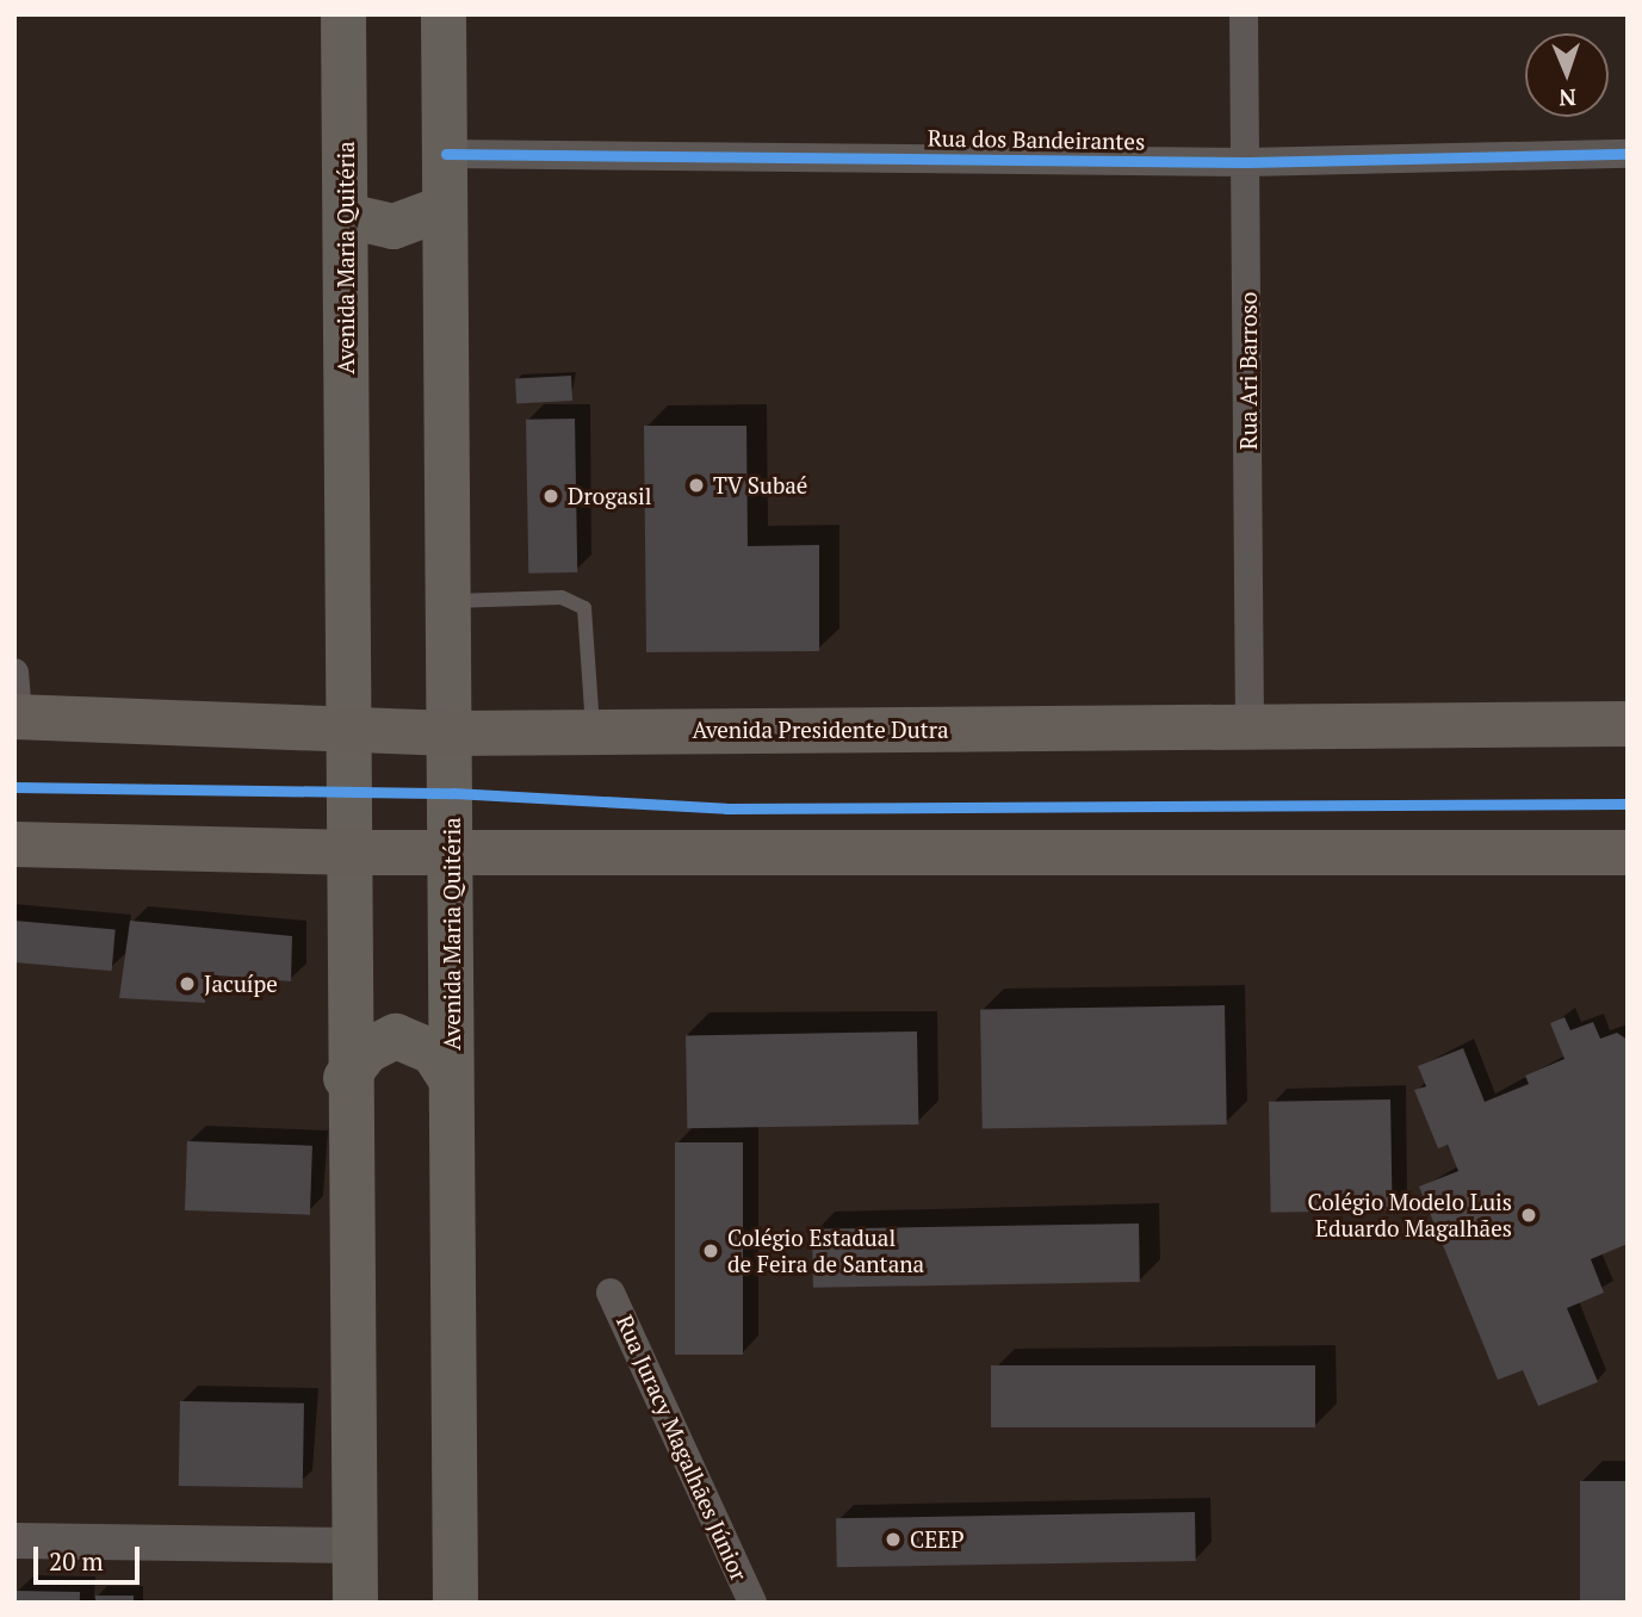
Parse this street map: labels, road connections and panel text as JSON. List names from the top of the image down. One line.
{"streets":{"highway":["Avenida Presidente Dutra"],"main road":["Avenida Maria Quitéria"],"street":["Rua dos Bandeirantes","Rua Ari Barroso","Rua Juracy Magalhães Júnior"]},"crossings":[["Rua dos Bandeirantes","Avenida Maria Quitéria"],["Rua dos Bandeirantes","Rua Ari Barroso"],["Avenida Maria Quitéria","Avenida Presidente Dutra"],["Rua Ari Barroso","Avenida Presidente Dutra"]],"places":["TV Subaé","Drogasil","Jacuípe","Colégio Modelo Luis Eduardo Magalhães","Colégio Estadual de Feira de Santana","CEEP"],"scale_bar":"20 m","north":"bottom"}
